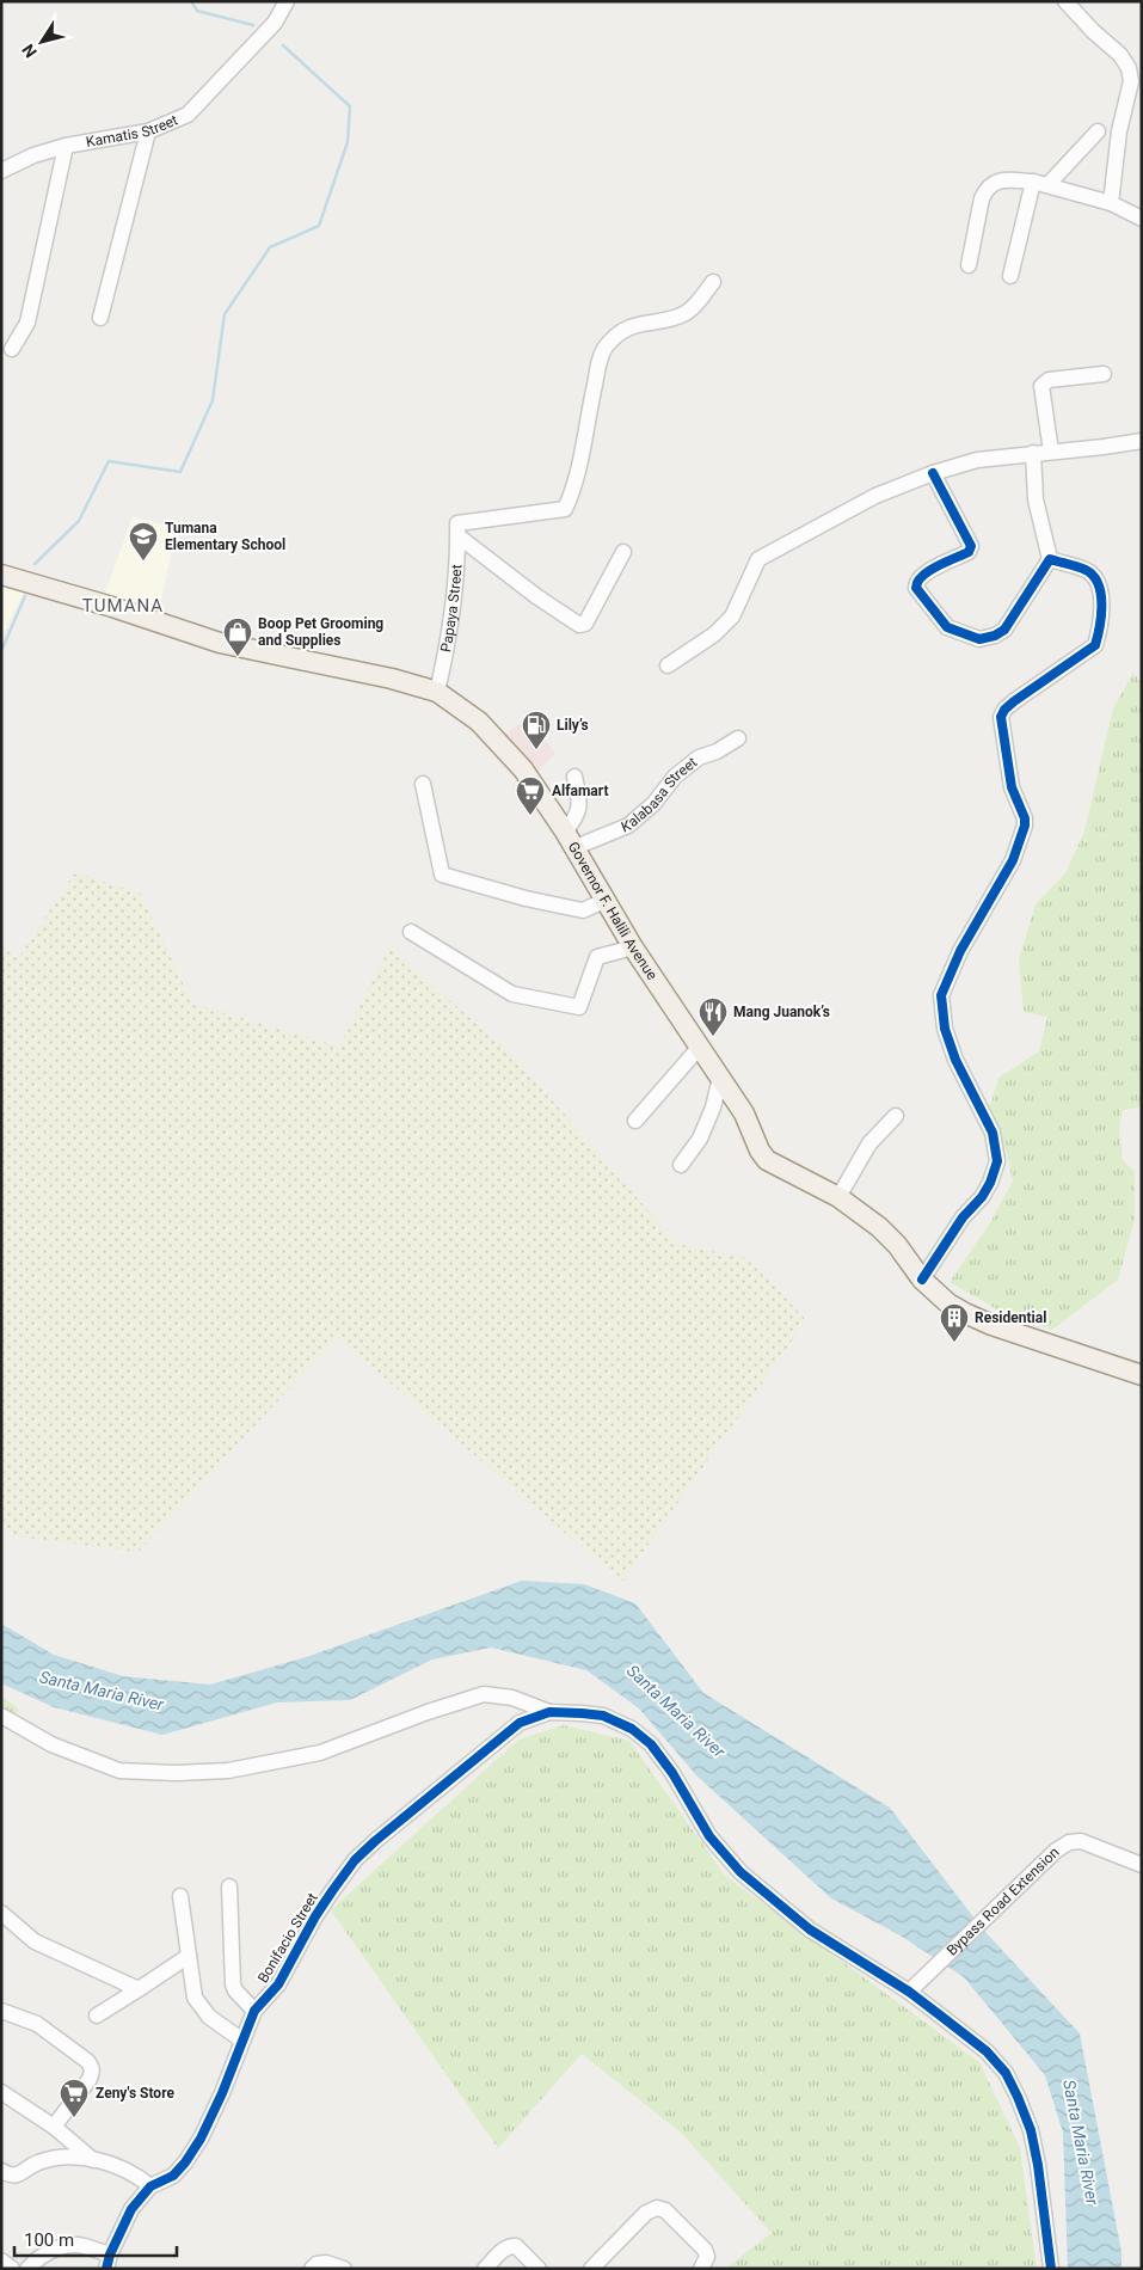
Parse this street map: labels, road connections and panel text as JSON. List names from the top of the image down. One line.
{"streets":{"main road":["Governor F. Halili Avenue"],"street":["Kamatis Street","Papaya Street","Kalabasa Street","Bypass Road Extension","Bonifacio Street"]},"crossings":[["Papaya Street","Governor F. Halili Avenue"],["Kalabasa Street","Governor F. Halili Avenue"]],"districts":["TUMANA"],"water":["Santa Maria River"],"places":{"school or university":["Tumana Elementary School"],"shop":["Boop Pet Grooming and Supplies"],"fuel station":["Lily’s"],"supermarket":["Alfamart","Zeny's Store"],"restaurant":["Mang Juanok’s"],"building":["Residential"]},"scale_bar":"100 m","north":"bottom left"}
